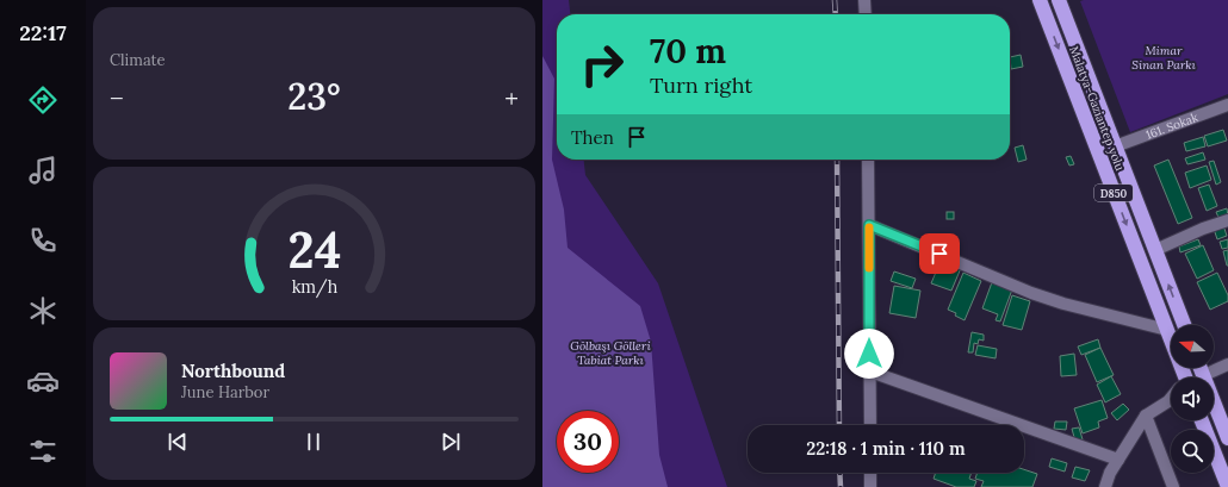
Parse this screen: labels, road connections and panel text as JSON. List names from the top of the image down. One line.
{"streets":{"highway":["Malatya-Gaziantep yolu","D850"],"street":["161. Sokak"]},"crossings":[["Malatya-Gaziantep yolu","161. Sokak"]],"parks":["Mimar Sinan Parkı","Gölbaşı Gölleri Tabiat Parkı"],"north":"left","page":{"tabs":"22:17","tile":"Climate","turn":["70 m","Turn right"],"heat":["−","23°","+"],"then":"Then","song":["Northbound","June Harbor"],"limit":"30","trip":"22:18 · 1 min · 110 m","gauge":["24","km/h"]}}
